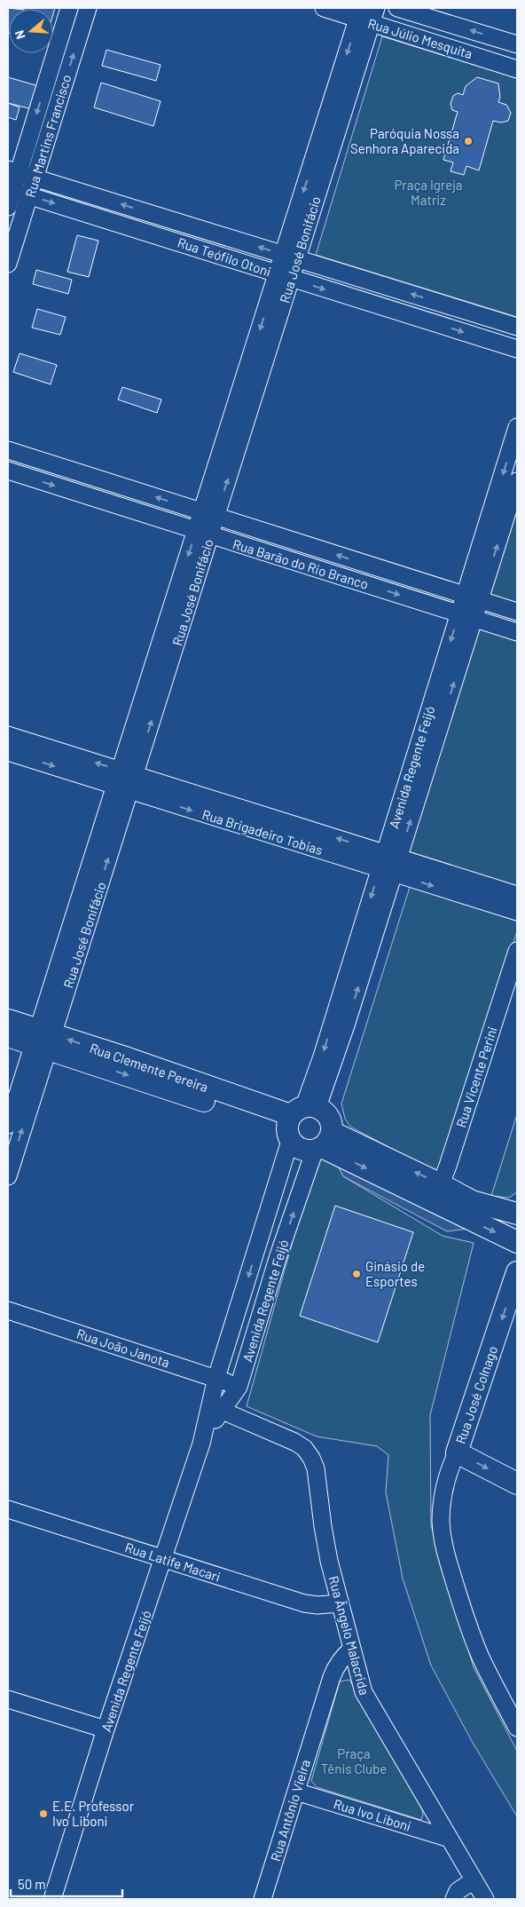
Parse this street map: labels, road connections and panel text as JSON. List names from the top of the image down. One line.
{"streets":{"main road":["Rua Clemente Pereira","Rua José Colnago"],"street":["Rua Júlio Mesquita","Rua Martins Francisco","Rua José Bonifácio","Rua Teófilo Otoni","Rua Barão do Rio Branco","Avenida Regente Feijó","Rua Brigadeiro Tobias","Rua Vicente Perini","Rua João Janota","Rua Latife Macari","Rua Ângelo Malacrida","Rua Antônio Vieira","Rua Ivo Liboni"]},"crossings":[["Rua Júlio Mesquita","Rua José Bonifácio"],["Rua Martins Francisco","Rua Teófilo Otoni"],["Rua José Bonifácio","Rua Teófilo Otoni"],["Rua José Bonifácio","Rua Barão do Rio Branco"],["Rua José Bonifácio","Rua Brigadeiro Tobias"],["Rua José Bonifácio","Rua Clemente Pereira"],["Rua Barão do Rio Branco","Avenida Regente Feijó"],["Avenida Regente Feijó","Rua Brigadeiro Tobias"],["Avenida Regente Feijó","Rua Clemente Pereira"],["Avenida Regente Feijó","Rua João Janota"],["Avenida Regente Feijó","Rua Latife Macari"],["Avenida Regente Feijó","Rua Ângelo Malacrida"],["Rua Latife Macari","Rua Ângelo Malacrida"],["Rua Ângelo Malacrida","Rua Antônio Vieira"],["Rua Ângelo Malacrida","Rua Ivo Liboni"],["Rua Antônio Vieira","Rua Ivo Liboni"]],"one_way":["Rua José Colnago"],"parks":["Praça Igreja Matriz","Praça Tênis Clube"],"places":["Paróquia Nossa Senhora Aparecida","Ginásio de Esportes","E.E. Professor Ivo Liboni"],"scale_bar":"50 m","north":"left"}
